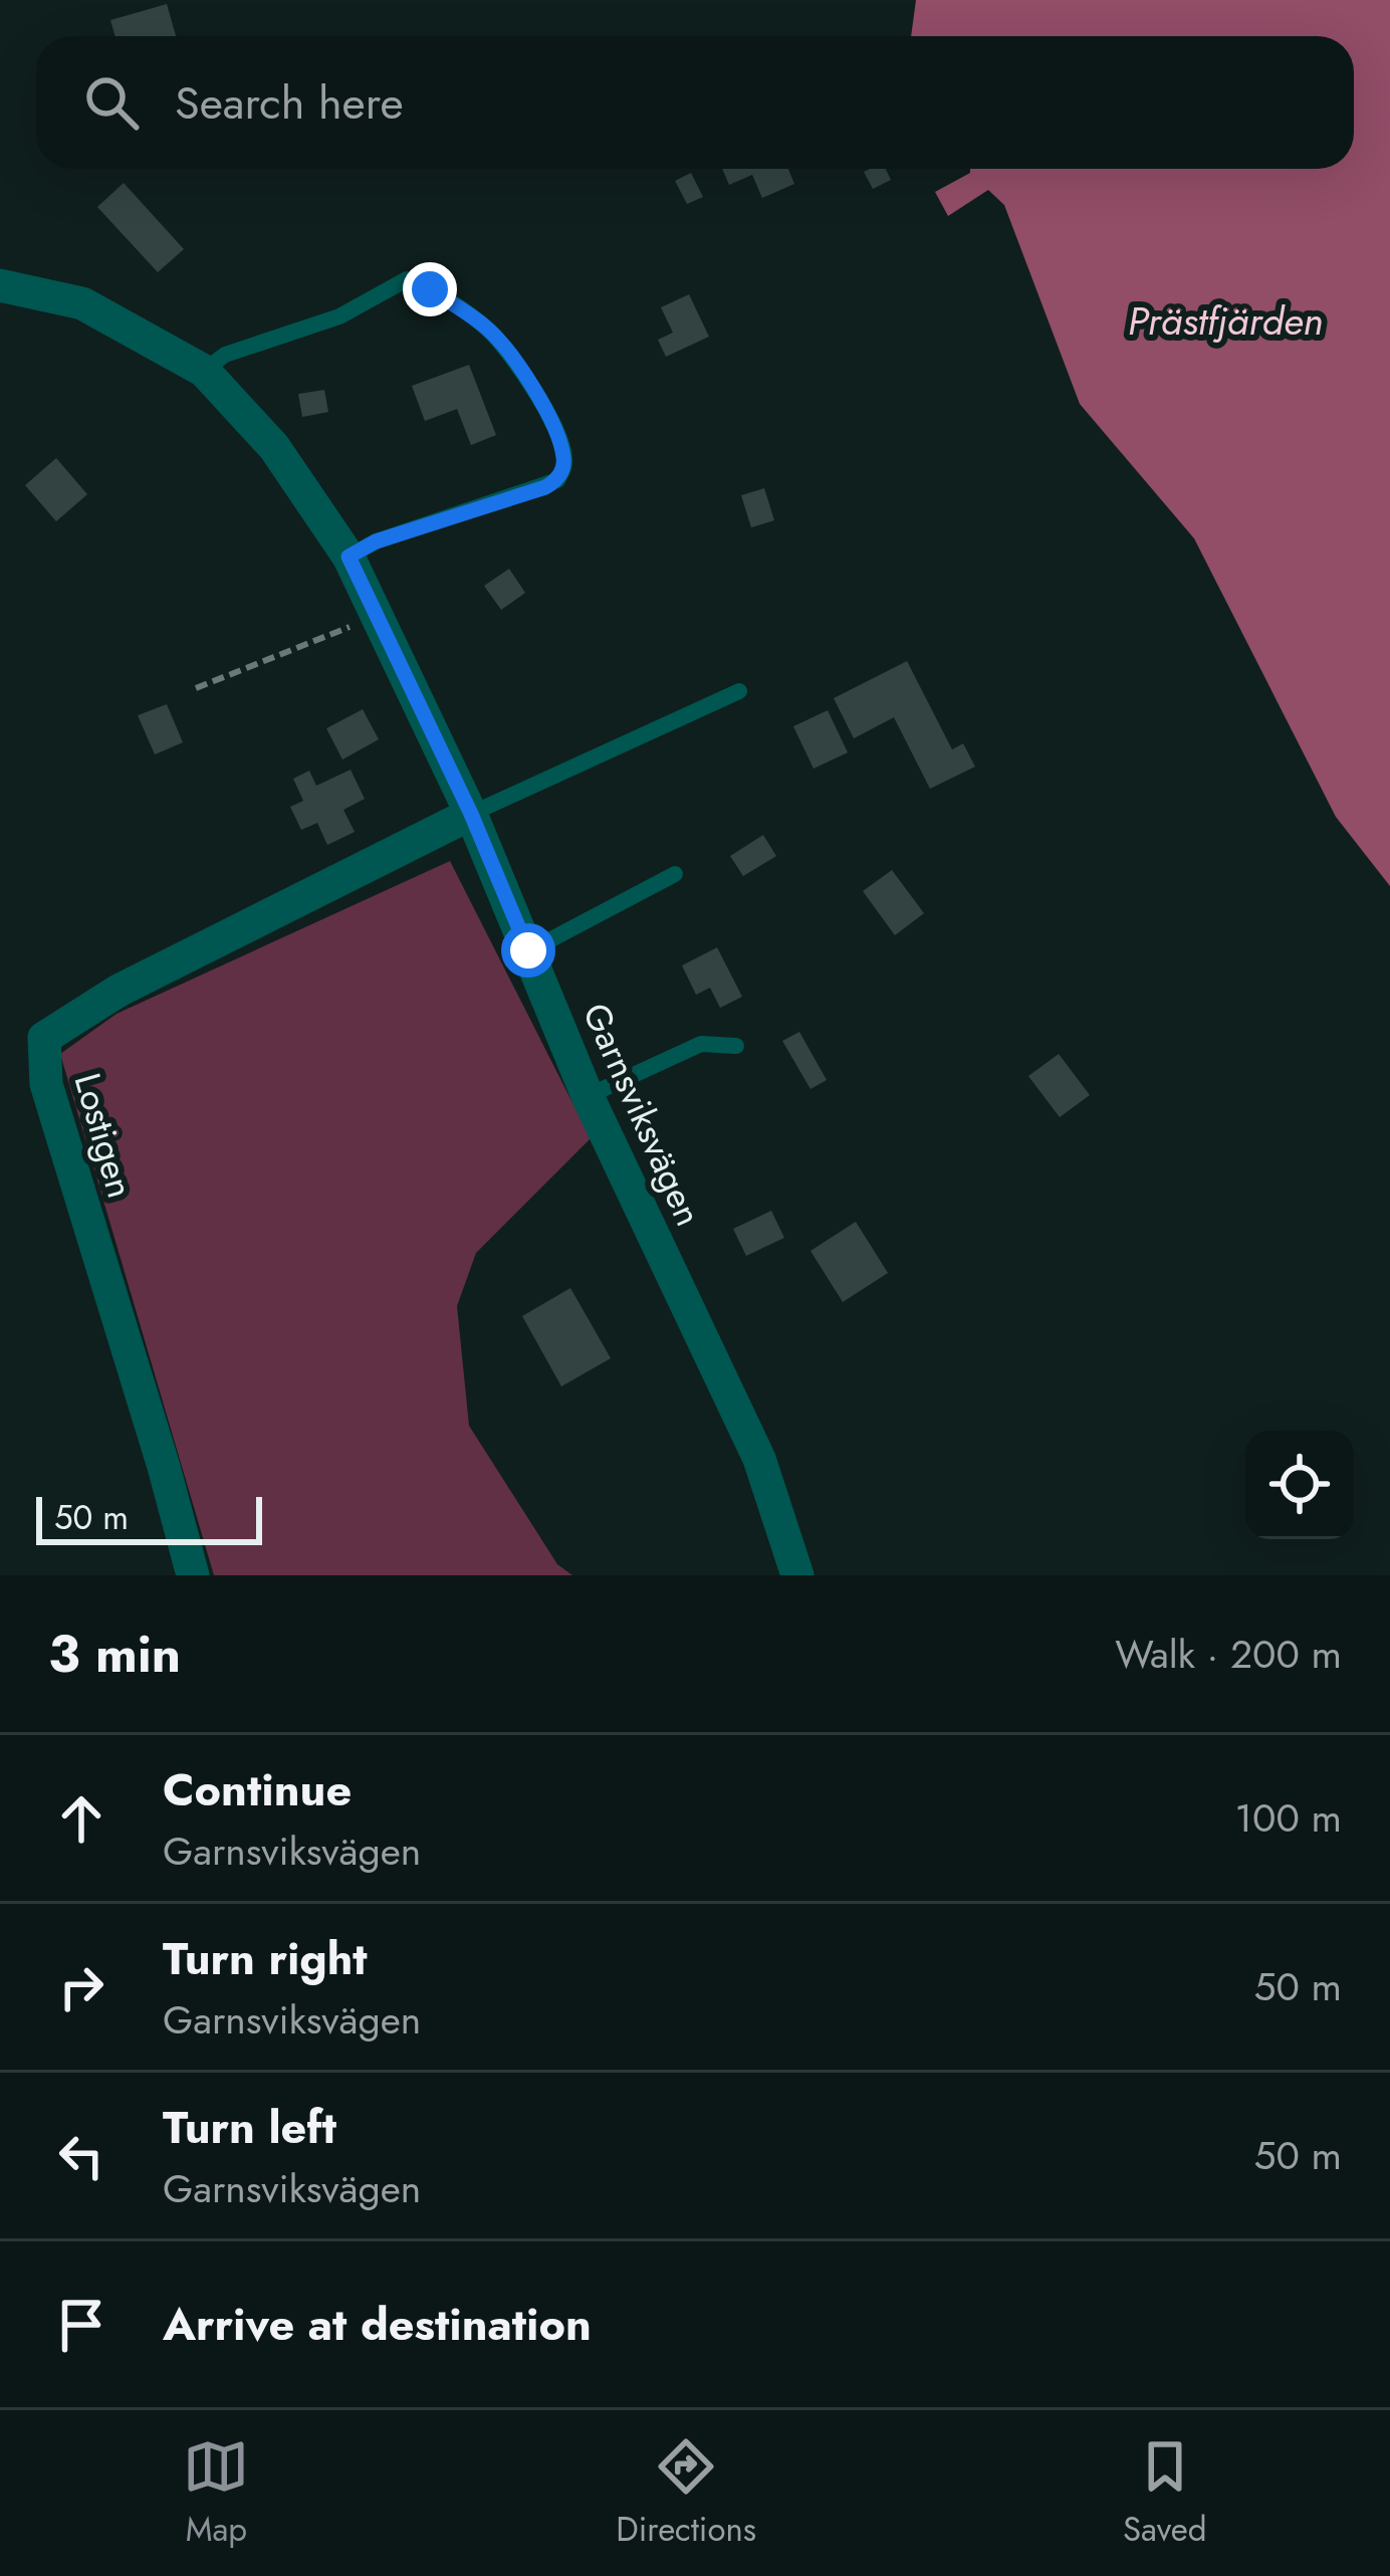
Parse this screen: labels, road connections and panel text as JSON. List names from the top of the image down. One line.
{"streets":{"street":["Garnsviksvägen","Lostigen"]},"crossings":[["Garnsviksvägen","Lostigen"]],"water":["Prästfjärden"],"scale_bar":"50 m","page":{"search":"Search here","scale":"50 m","heading":["3 min","Walk · 200 m"],"list":[["Continue","Garnsviksvägen","100 m"],["Turn right","Garnsviksvägen","50 m"],["Turn left","Garnsviksvägen","50 m"],"Arrive at destination"],"nav":["Map","Directions","Saved"]}}
